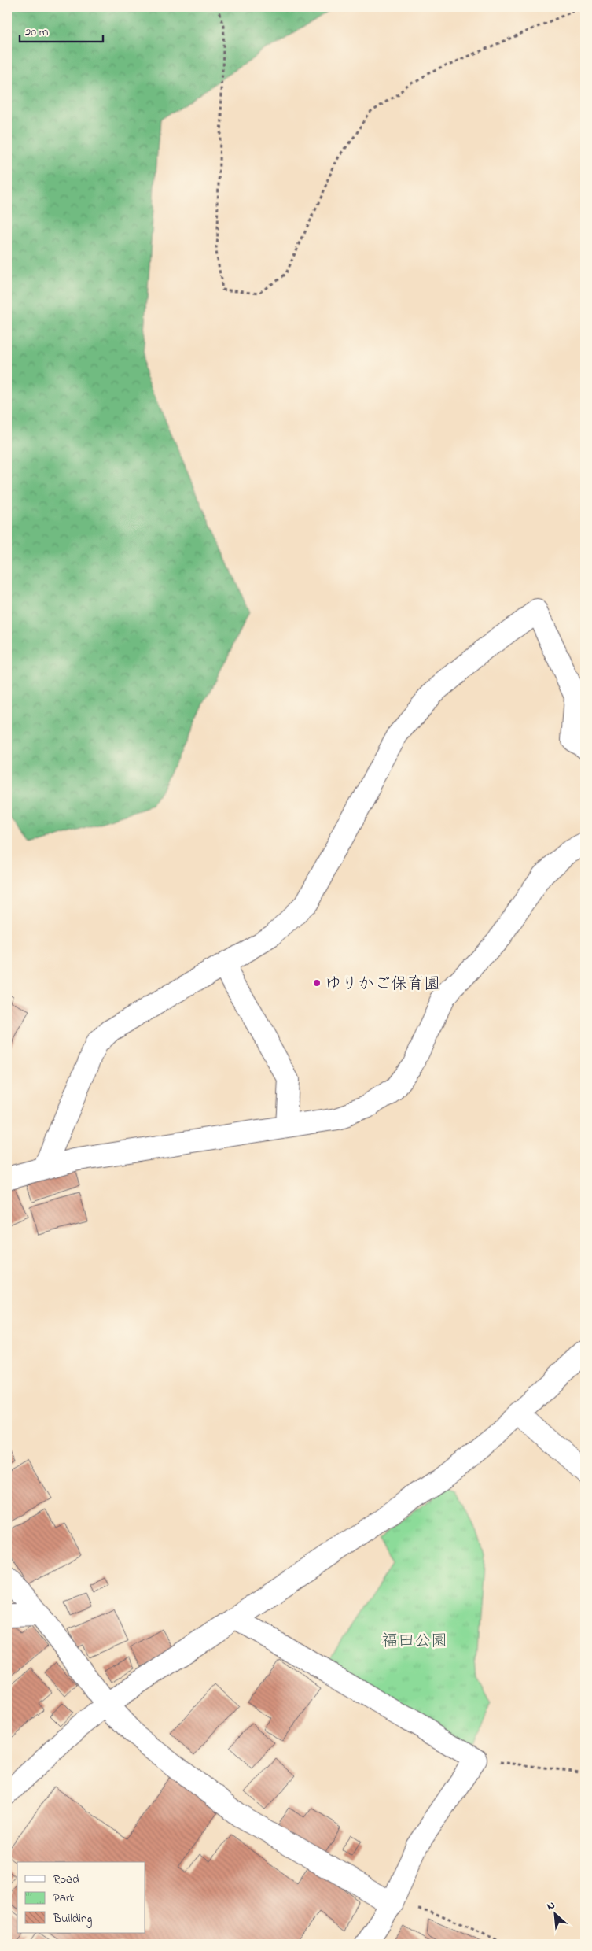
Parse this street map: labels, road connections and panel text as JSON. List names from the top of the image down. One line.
{"parks":["福田公園"],"places":["ゆりかご保育園"],"legend":["Road","Park","Building"],"scale_bar":"20 m","north":"top left"}
